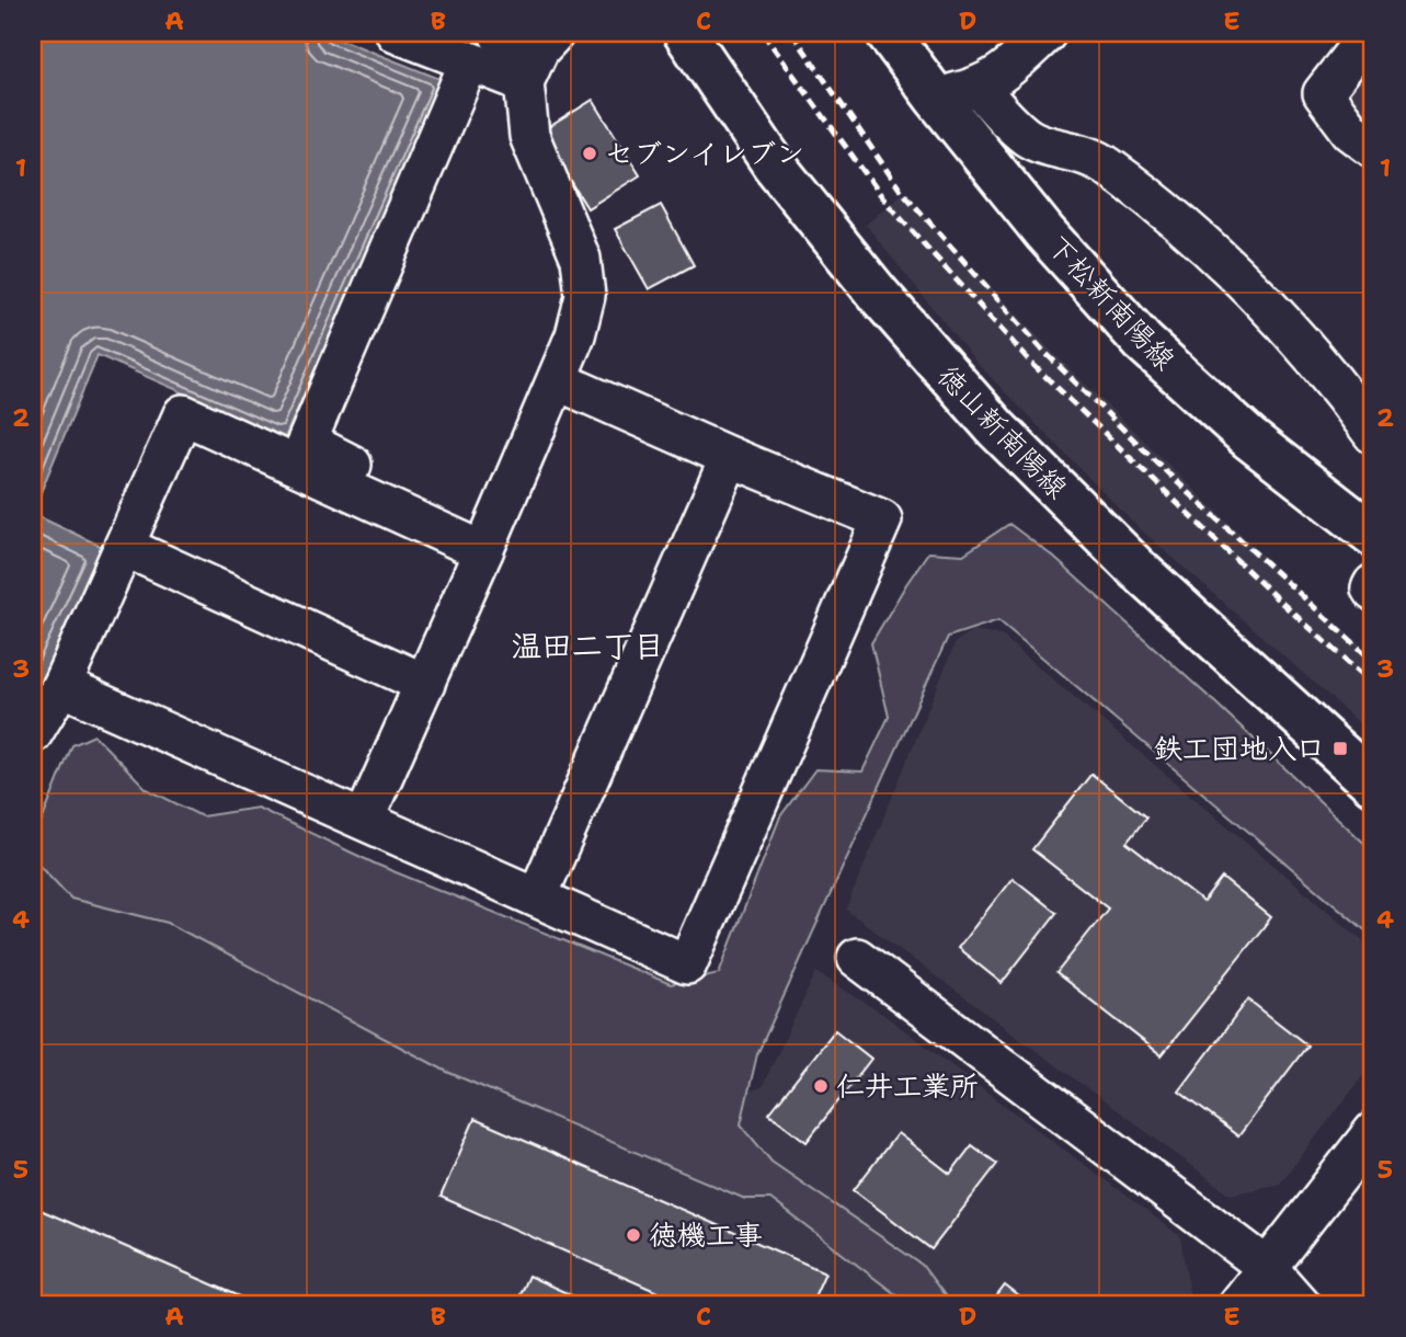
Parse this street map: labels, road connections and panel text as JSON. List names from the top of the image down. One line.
{"streets":{"main road":["下松新南陽線","徳山新南陽線"]},"districts":["温田二丁目"],"places":{"other":["セブンイレブン","仁井工業所","徳機工事"],"transit":["鉄工団地入口"]},"grid":{"columns":["A","B","C","D","E"],"rows":["1","2","3","4","5"]}}
